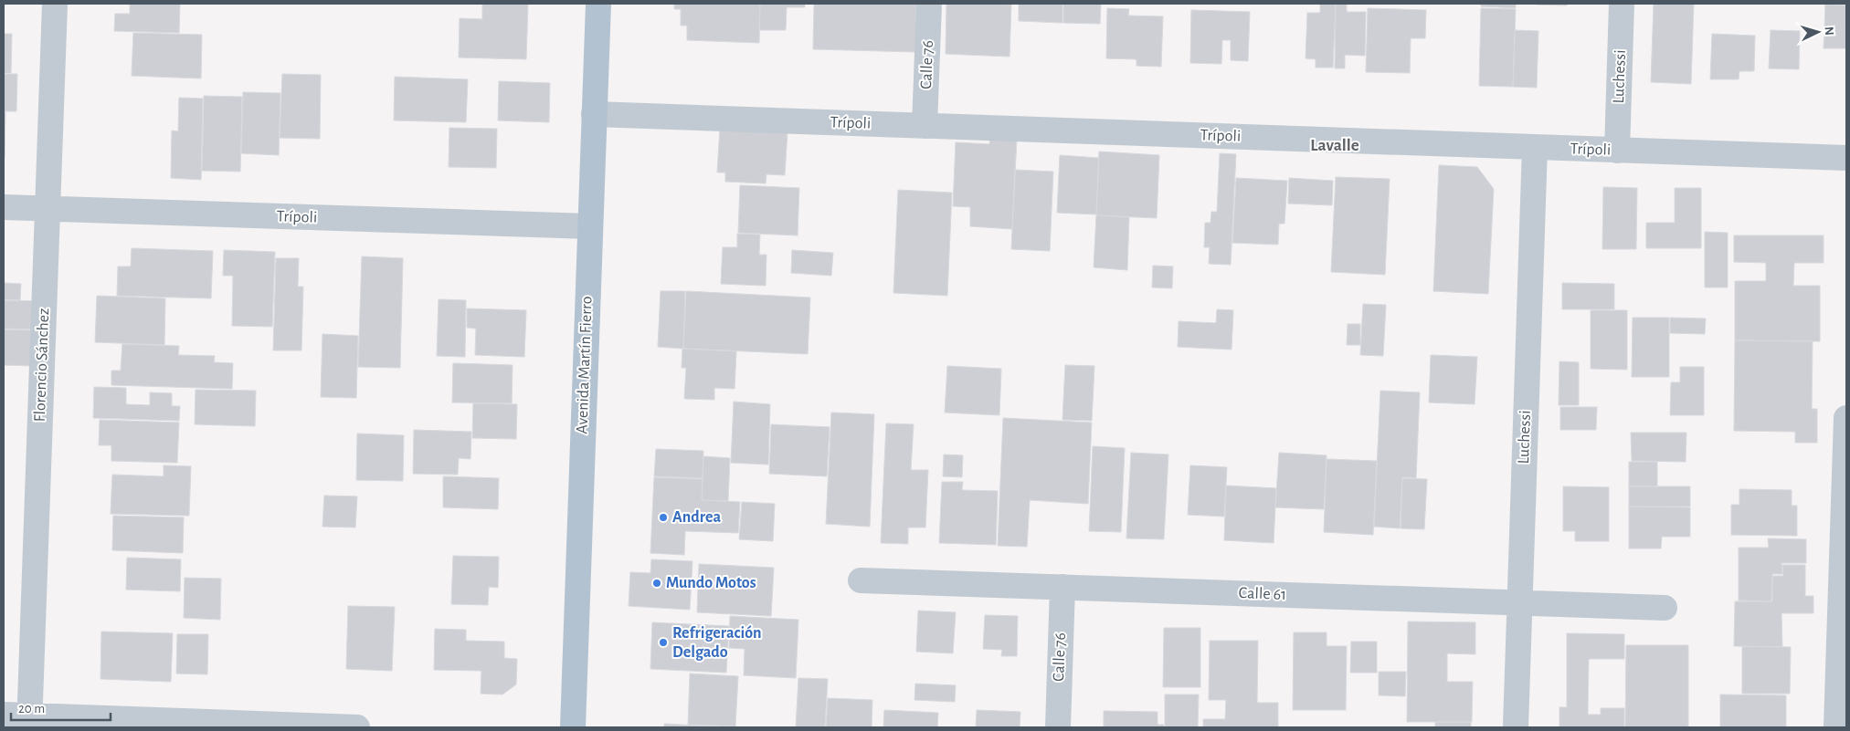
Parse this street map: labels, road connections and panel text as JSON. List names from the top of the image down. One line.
{"streets":{"main road":["Avenida Martín Fierro"],"street":["Calle 76","Luchessi","Trípoli","Florencio Sánchez","Calle 61"]},"crossings":[["Calle 76","Trípoli"],["Calle 76","Calle 61"],["Luchessi","Trípoli"],["Luchessi","Calle 61"],["Trípoli","Florencio Sánchez"],["Trípoli","Avenida Martín Fierro"]],"districts":["Lavalle"],"places":["Andrea","Mundo Motos","Refrigeración Delgado"],"scale_bar":"20 m","north":"right"}
